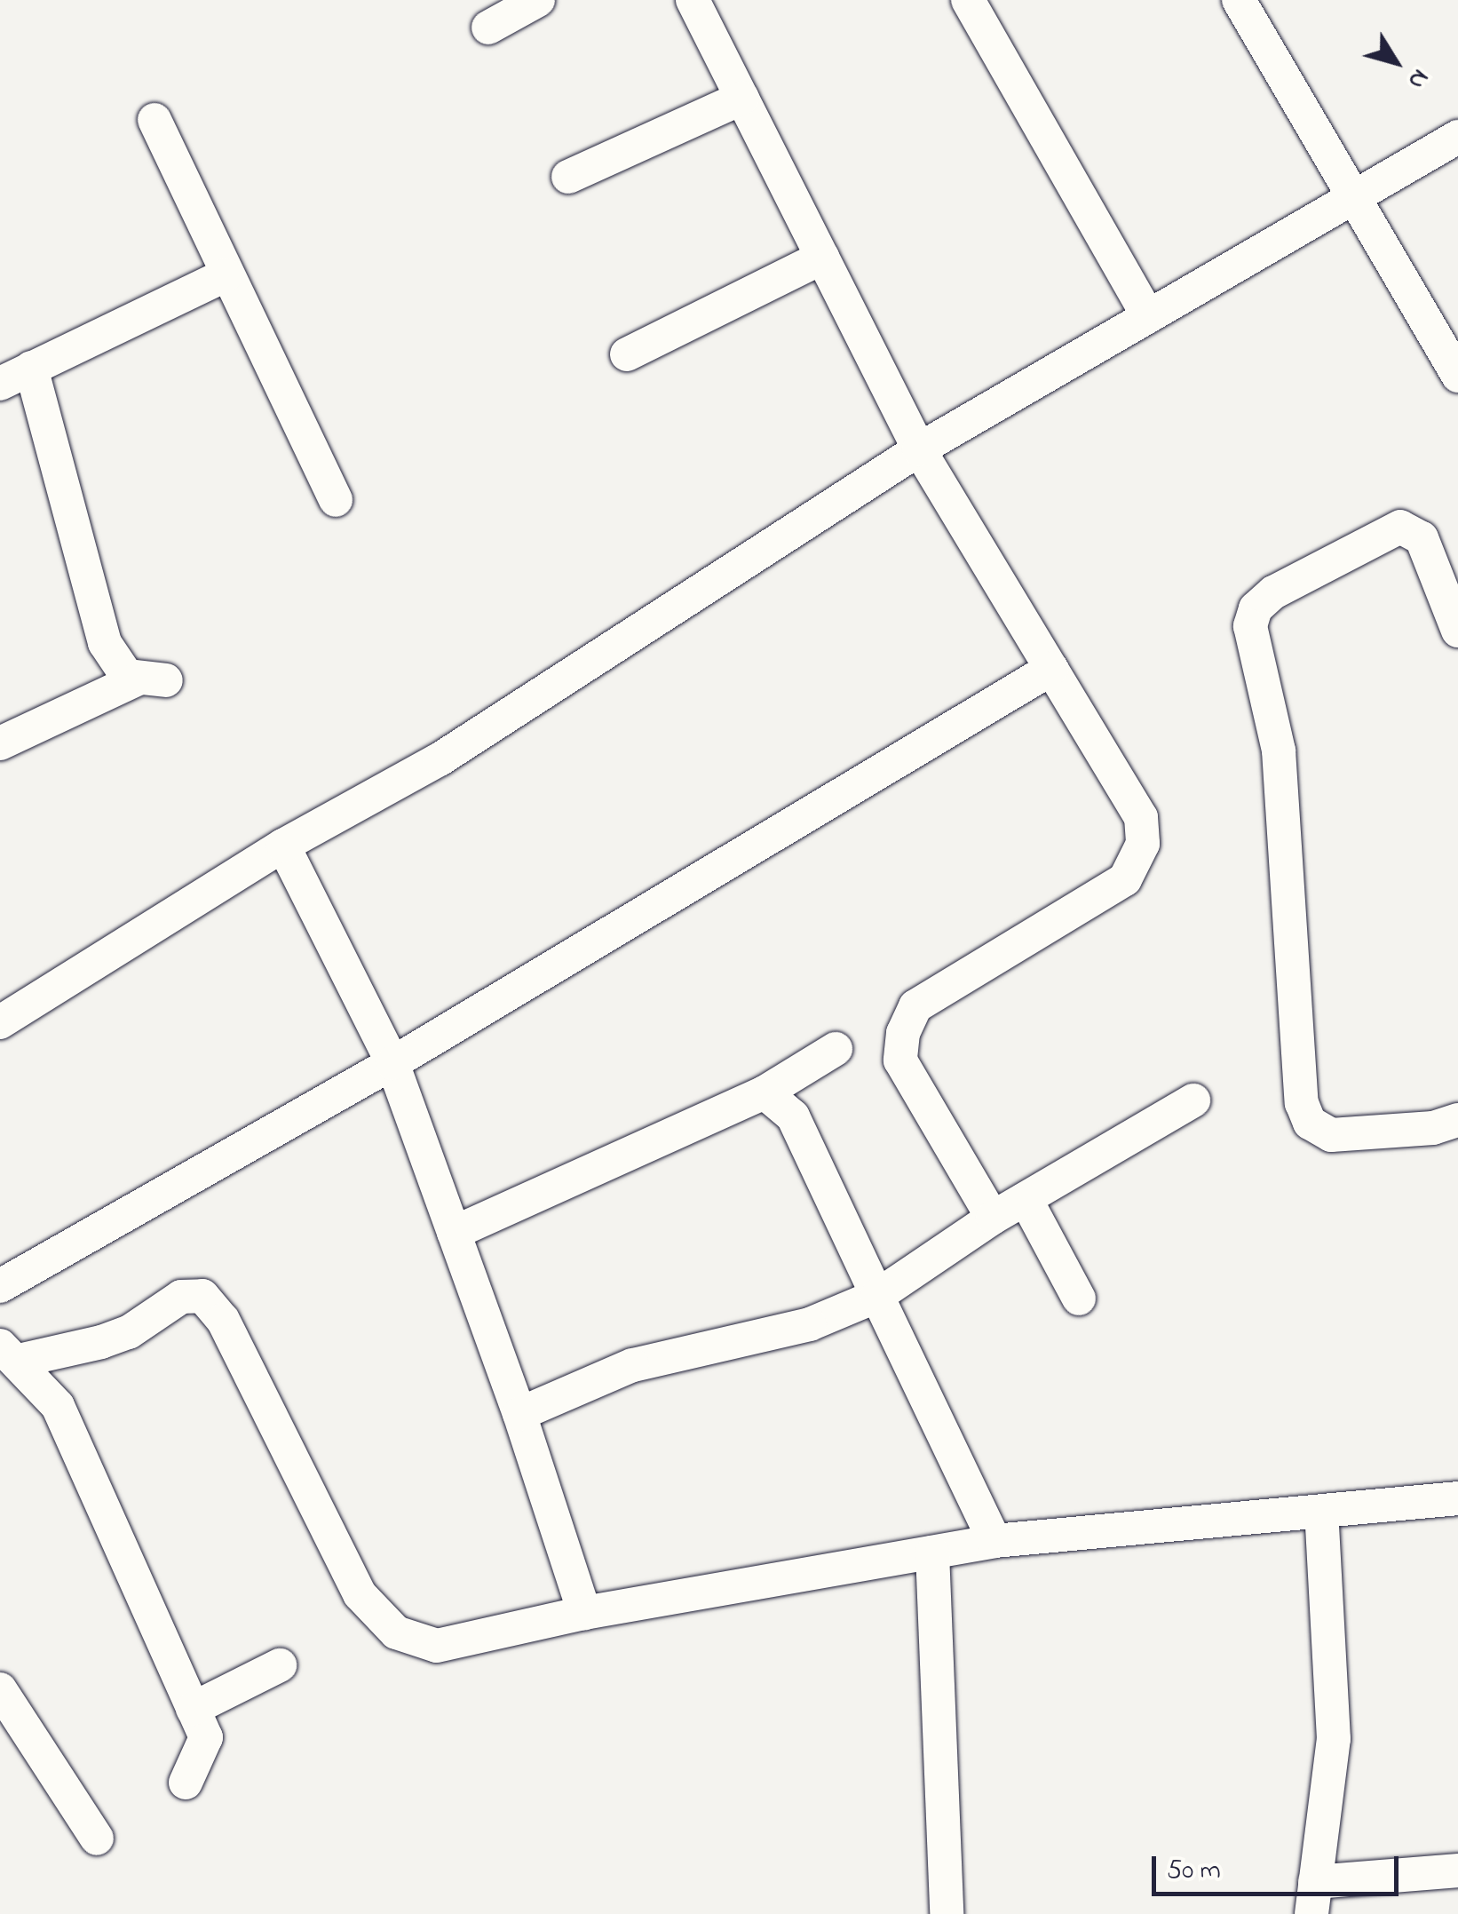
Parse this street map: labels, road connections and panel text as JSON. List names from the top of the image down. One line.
{"scale_bar":"50 m","north":"bottom right"}
